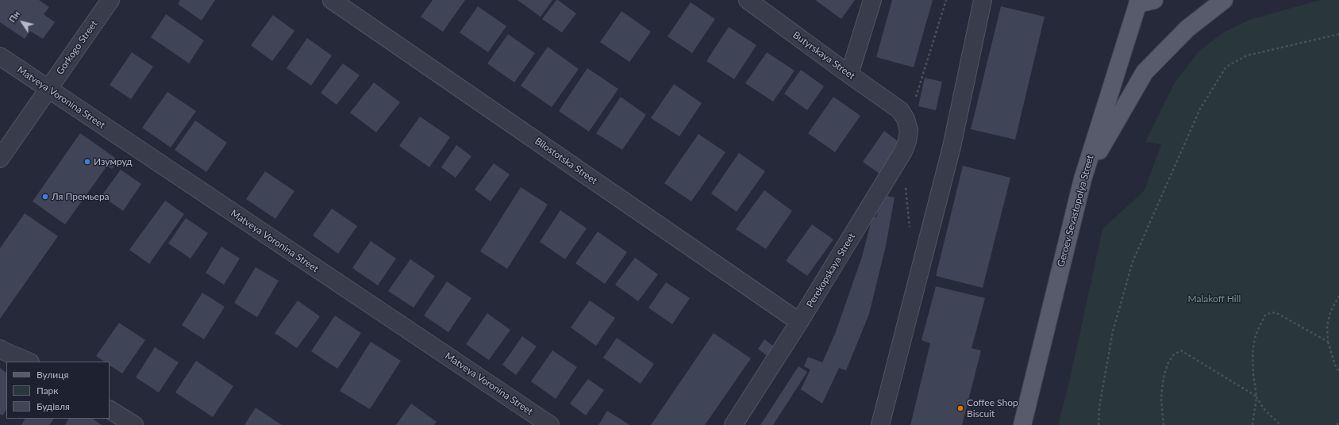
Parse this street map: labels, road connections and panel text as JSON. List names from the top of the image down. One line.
{"streets":{"main road":["Geroev Sevastopolya Street"],"street":["Gorkogo Street","Butyrskaya Street","Matveya Voronina Street","Bilostotska Street","Perekopskaya Street"]},"crossings":[["Gorkogo Street","Matveya Voronina Street"],["Butyrskaya Street","Perekopskaya Street"],["Bilostotska Street","Perekopskaya Street"]],"parks":["Malakoff Hill"],"places":["Изумруд","Ля Премьера","Coffee Shop Biscuit"],"legend":["Вулиця","Парк","Будівля"],"north":"top left"}
